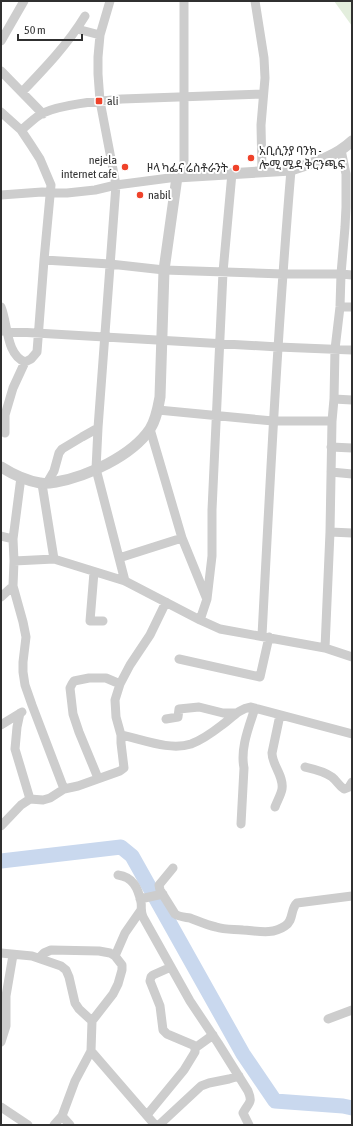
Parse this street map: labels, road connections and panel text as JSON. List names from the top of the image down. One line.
{"places":{"transit":["ali"],"other":["አቢሲንያ ባንክ - ሎሚ ሜዳ ቅርንጫፍ","nejela internet cafe","ዞላ ካፌና ሬስቶራንት","nabil"]},"scale_bar":"50 m"}
